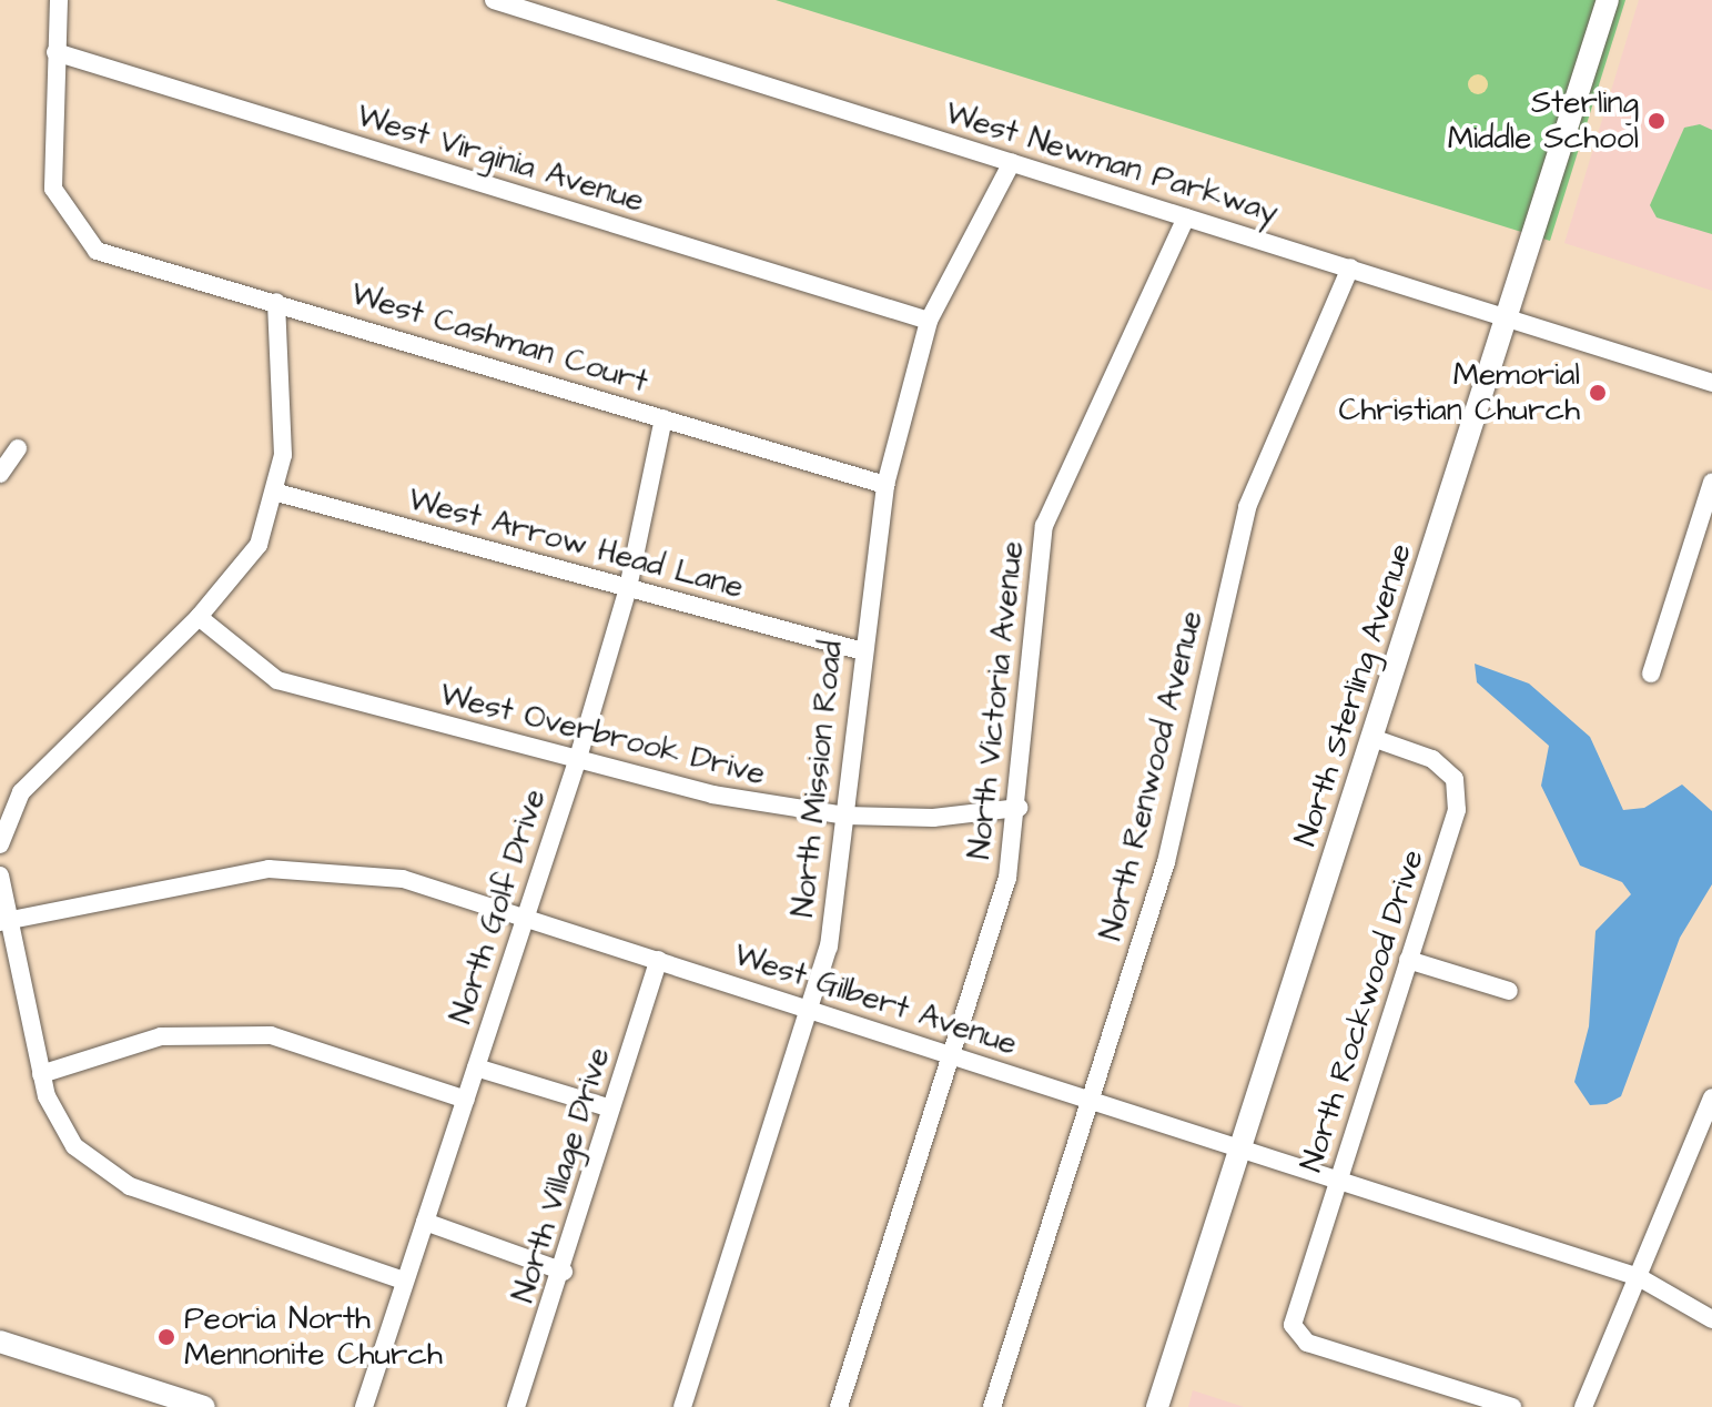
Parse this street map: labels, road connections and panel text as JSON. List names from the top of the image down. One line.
{"streets":{"main road":["North Sterling Avenue"],"street":["West Virginia Avenue","West Newman Parkway","West Cashman Court","West Arrow Head Lane","North Victoria Avenue","West Overbrook Drive","North Renwood Avenue","North Mission Road","North Golf Drive","West Gilbert Avenue","North Rockwood Drive","North Village Drive"]},"crossings":[["West Virginia Avenue","West Cashman Court"],["West Virginia Avenue","North Mission Road"],["West Newman Parkway","North Sterling Avenue"],["West Newman Parkway","North Victoria Avenue"],["West Newman Parkway","North Renwood Avenue"],["West Newman Parkway","North Mission Road"],["West Cashman Court","North Mission Road"],["West Cashman Court","North Golf Drive"],["West Arrow Head Lane","North Mission Road"],["West Arrow Head Lane","North Golf Drive"],["North Sterling Avenue","West Gilbert Avenue"],["North Sterling Avenue","North Rockwood Drive"],["North Victoria Avenue","West Overbrook Drive"],["North Victoria Avenue","West Gilbert Avenue"],["West Overbrook Drive","North Mission Road"],["West Overbrook Drive","North Golf Drive"],["North Renwood Avenue","West Gilbert Avenue"],["North Mission Road","West Gilbert Avenue"],["North Golf Drive","West Gilbert Avenue"],["West Gilbert Avenue","North Rockwood Drive"],["West Gilbert Avenue","North Village Drive"]],"places":["Sterling Middle School","Memorial Christian Church","Peoria North Mennonite Church"]}
